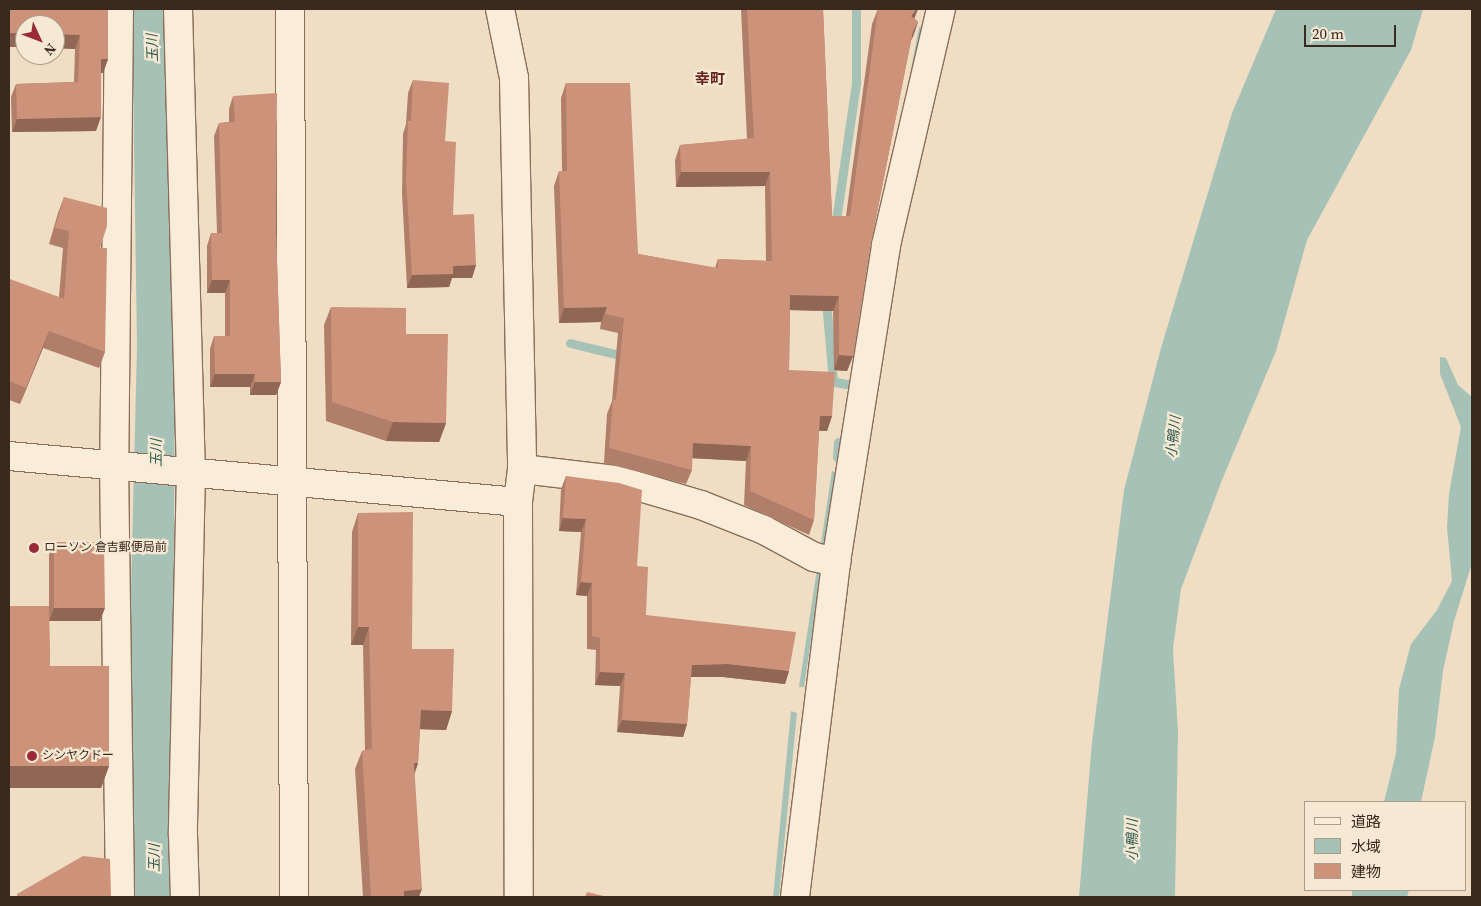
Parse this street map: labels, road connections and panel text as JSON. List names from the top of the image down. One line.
{"districts":["幸町"],"water":["玉川","小鴨川"],"places":["ローソン 倉吉郵便局前","シンヤクドー"],"legend":["道路","水域","建物"],"scale_bar":"20 m","north":"bottom right"}
